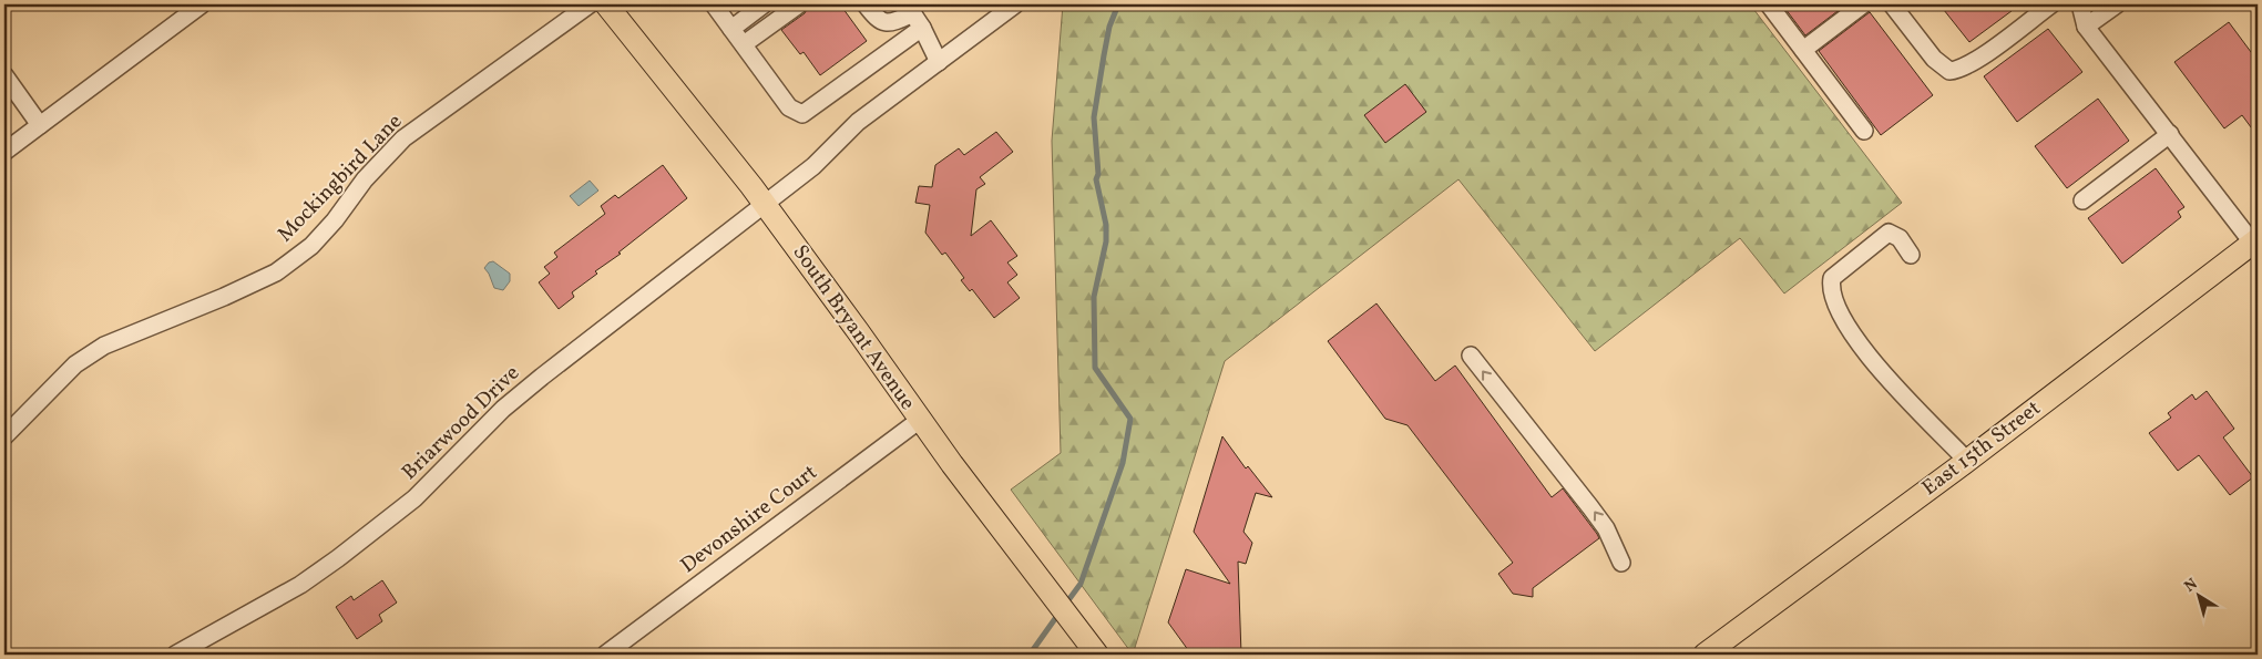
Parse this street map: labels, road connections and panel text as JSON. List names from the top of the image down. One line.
{"streets":{"main road":["South Bryant Avenue","East 15th Street"],"street":["Mockingbird Lane","Briarwood Drive","Devonshire Court"]},"crossings":[["South Bryant Avenue","Briarwood Drive"],["South Bryant Avenue","Devonshire Court"]],"north":"top left"}
